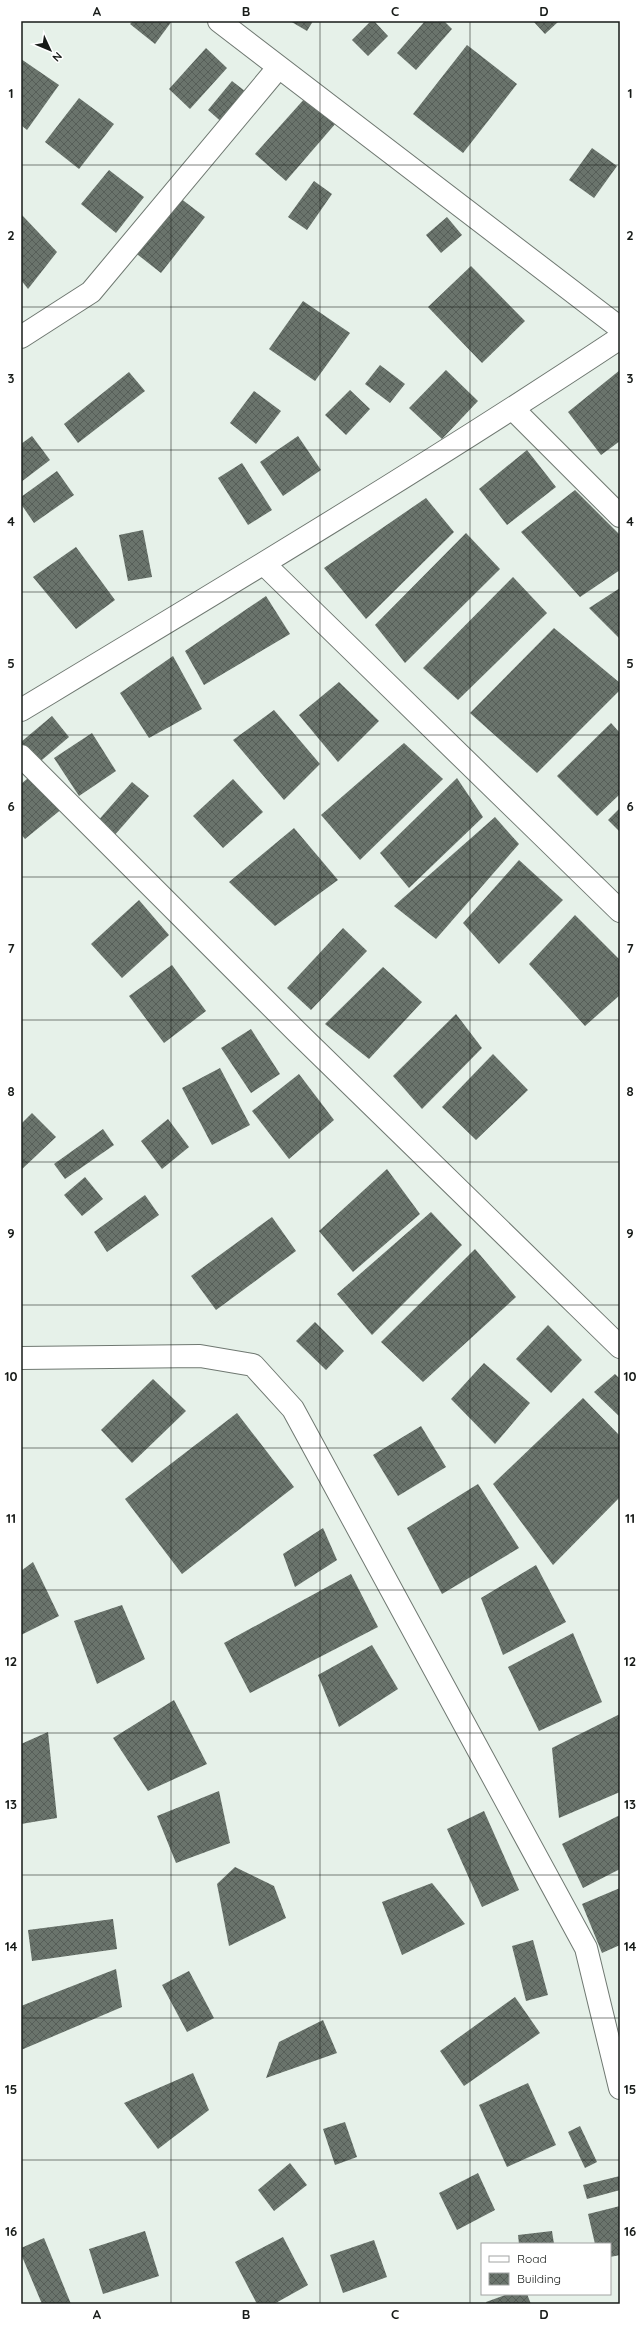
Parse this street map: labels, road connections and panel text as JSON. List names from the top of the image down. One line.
{"legend":["Road","Building"],"north":"bottom right","grid":{"columns":["A","B","C","D"],"rows":["1","2","3","4","5","6","7","8","9","10","11","12","13","14","15","16"]}}
